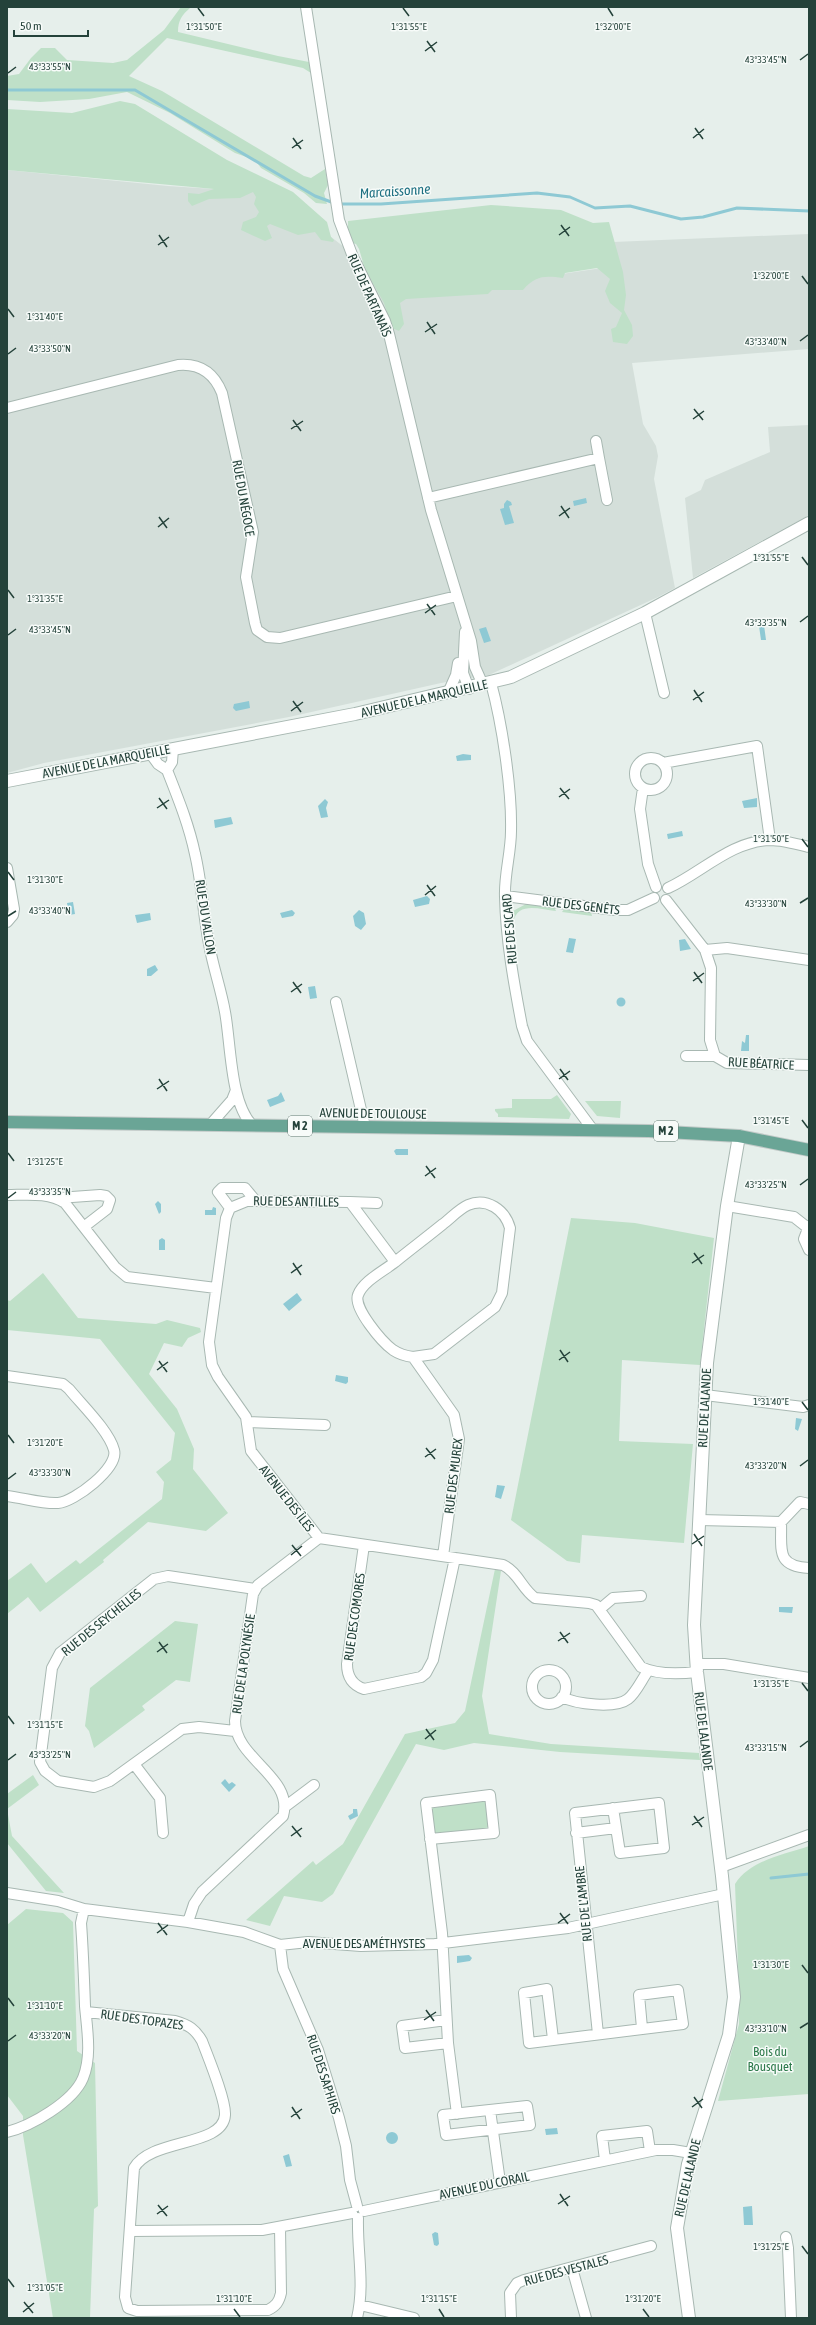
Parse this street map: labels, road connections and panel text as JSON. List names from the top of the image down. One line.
{"streets":{"main road":["AVENUE DE TOULOUSE","M 2"],"street":["RUE DE PARTANAÏS","RUE DU NÉGOCE","AVENUE DE LA MARQUEILLE","RUE DES GENÊTS","RUE DU VALLON","RUE DE SICARD","RUE BÉATRICE","RUE DES ANTILLES","RUE DE LALANDE","RUE DES MUREX","AVENUE DES ÎLES","RUE DES COMORES","RUE DES SEYCHELLES","RUE DE LA POLYNÉSIE","RUE DE L'AMBRE","AVENUE DES AMÉTHYSTES","RUE DES TOPAZES","RUE DES SAPHIRS","AVENUE DU CORAIL","RUE DES VESTALES"]},"crossings":[["RUE DE PARTANAÏS","RUE DU NÉGOCE"],["RUE DE PARTANAÏS","AVENUE DE LA MARQUEILLE"],["RUE DE PARTANAÏS","RUE DE SICARD"],["AVENUE DE LA MARQUEILLE","RUE DU VALLON"],["AVENUE DE LA MARQUEILLE","RUE DE SICARD"],["RUE DES GENÊTS","RUE DE SICARD"],["RUE DU VALLON","AVENUE DE TOULOUSE"],["RUE DE SICARD","AVENUE DE TOULOUSE"],["AVENUE DE TOULOUSE","M 2"],["AVENUE DE TOULOUSE","RUE DE LALANDE"],["M 2","RUE DE LALANDE"],["RUE DE LALANDE","AVENUE DES AMÉTHYSTES"],["RUE DE LALANDE","AVENUE DU CORAIL"],["RUE DES MUREX","AVENUE DES ÎLES"],["AVENUE DES ÎLES","RUE DES COMORES"],["RUE DES SEYCHELLES","RUE DE LA POLYNÉSIE"],["RUE DE L'AMBRE","AVENUE DES AMÉTHYSTES"],["AVENUE DES AMÉTHYSTES","RUE DES SAPHIRS"],["RUE DES TOPAZES","AVENUE DU CORAIL"],["RUE DES SAPHIRS","AVENUE DU CORAIL"]],"water":["Marcaissonne"],"parks":["Bois du Bousquet"],"scale_bar":"50 m","coordinates":["1°31'50\"E","1°31'55\"E","1°32'00\"E","43°33'45\"N","43°33'55\"N","1°31'40\"E","43°33'40\"N","43°33'50\"N","1°31'35\"E","43°33'35\"N","1°31'30\"E","43°33'30\"N","1°31'45\"E","1°31'25\"E","43°33'25\"N","1°31'20\"E","43°33'20\"N","1°31'15\"E","43°33'15\"N","1°31'10\"E","43°33'10\"N","1°31'05\"E"]}
